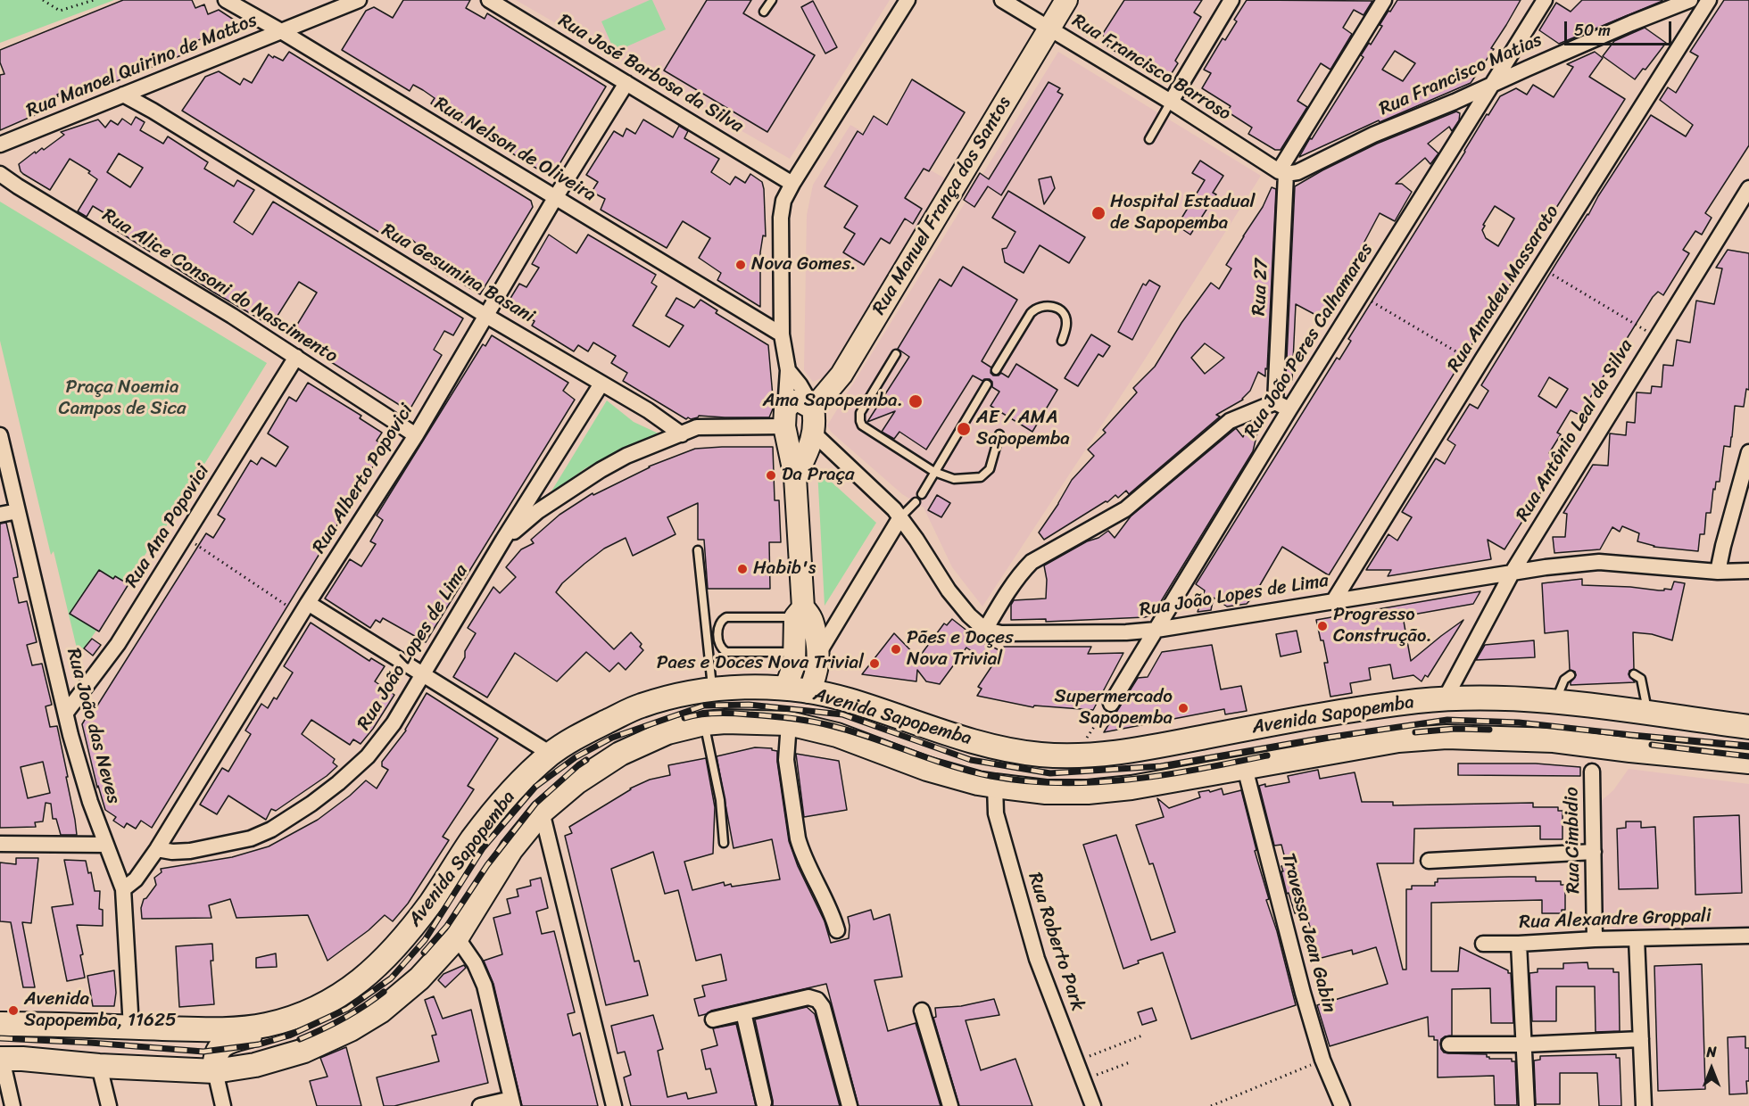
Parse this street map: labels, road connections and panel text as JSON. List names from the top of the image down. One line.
{"streets":{"main road":["Avenida Sapopemba"],"street":["Rua Manoel Quirino de Mattos","Rua Francisco Barroso","Rua José Barbosa da Silva","Rua Francisco Matias","Rua Nelson de Oliveira","Rua Manuel França dos Santos","Rua Gesumina Basani","Rua Alice Consoni do Nascimento","Rua 27","Rua Amadeu Massaroto","Rua João Peres Calhamares","Rua Antônio Leal da Silva","Rua Alberto Popovici","Rua Ana Popovici","Rua João Lopes de Lima","Rua João das Neves","Rua Cimbidio","Rua Alexandre Groppali","Travessa Jean Gabin","Rua Roberto Park"]},"crossings":[["Rua Manoel Quirino de Mattos","Rua Nelson de Oliveira"],["Rua Manoel Quirino de Mattos","Rua Gesumina Basani"],["Rua Francisco Barroso","Rua Francisco Matias"],["Rua Francisco Barroso","Rua Manuel França dos Santos"],["Rua Francisco Barroso","Rua 27"],["Rua José Barbosa da Silva","Rua Alberto Popovici"],["Rua Francisco Matias","Rua 27"],["Rua Francisco Matias","Rua João Peres Calhamares"],["Rua Nelson de Oliveira","Rua Alberto Popovici"],["Rua Gesumina Basani","Rua Alberto Popovici"],["Rua Gesumina Basani","Rua João Lopes de Lima"],["Rua Alice Consoni do Nascimento","Rua Alberto Popovici"],["Rua Alice Consoni do Nascimento","Rua Ana Popovici"],["Rua Amadeu Massaroto","Rua João Lopes de Lima"],["Rua João Peres Calhamares","Rua João Lopes de Lima"],["Rua Antônio Leal da Silva","Rua João Lopes de Lima"],["Rua Antônio Leal da Silva","Avenida Sapopemba"],["Rua Alberto Popovici","Rua João Lopes de Lima"],["Rua Alberto Popovici","Rua João das Neves"],["Rua Ana Popovici","Rua João das Neves"],["Avenida Sapopemba","Rua João das Neves"],["Avenida Sapopemba","Travessa Jean Gabin"],["Avenida Sapopemba","Rua Roberto Park"],["Rua Cimbidio","Rua Alexandre Groppali"]],"parks":["Praça Noemia Campos de Sica"],"places":["Hospital Estadual de Sapopemba","Nova Gomes.","Ama Sapopemba.","AE / AMA Sapopemba","Da Praça","Habib's","Progresso Construção.","Pães e Doçes Nova Trivial","Paes e Doces Nova Trivial","Supermercado Sapopemba","Avenida Sapopemba, 11625"],"scale_bar":"50 m","north":"top"}
